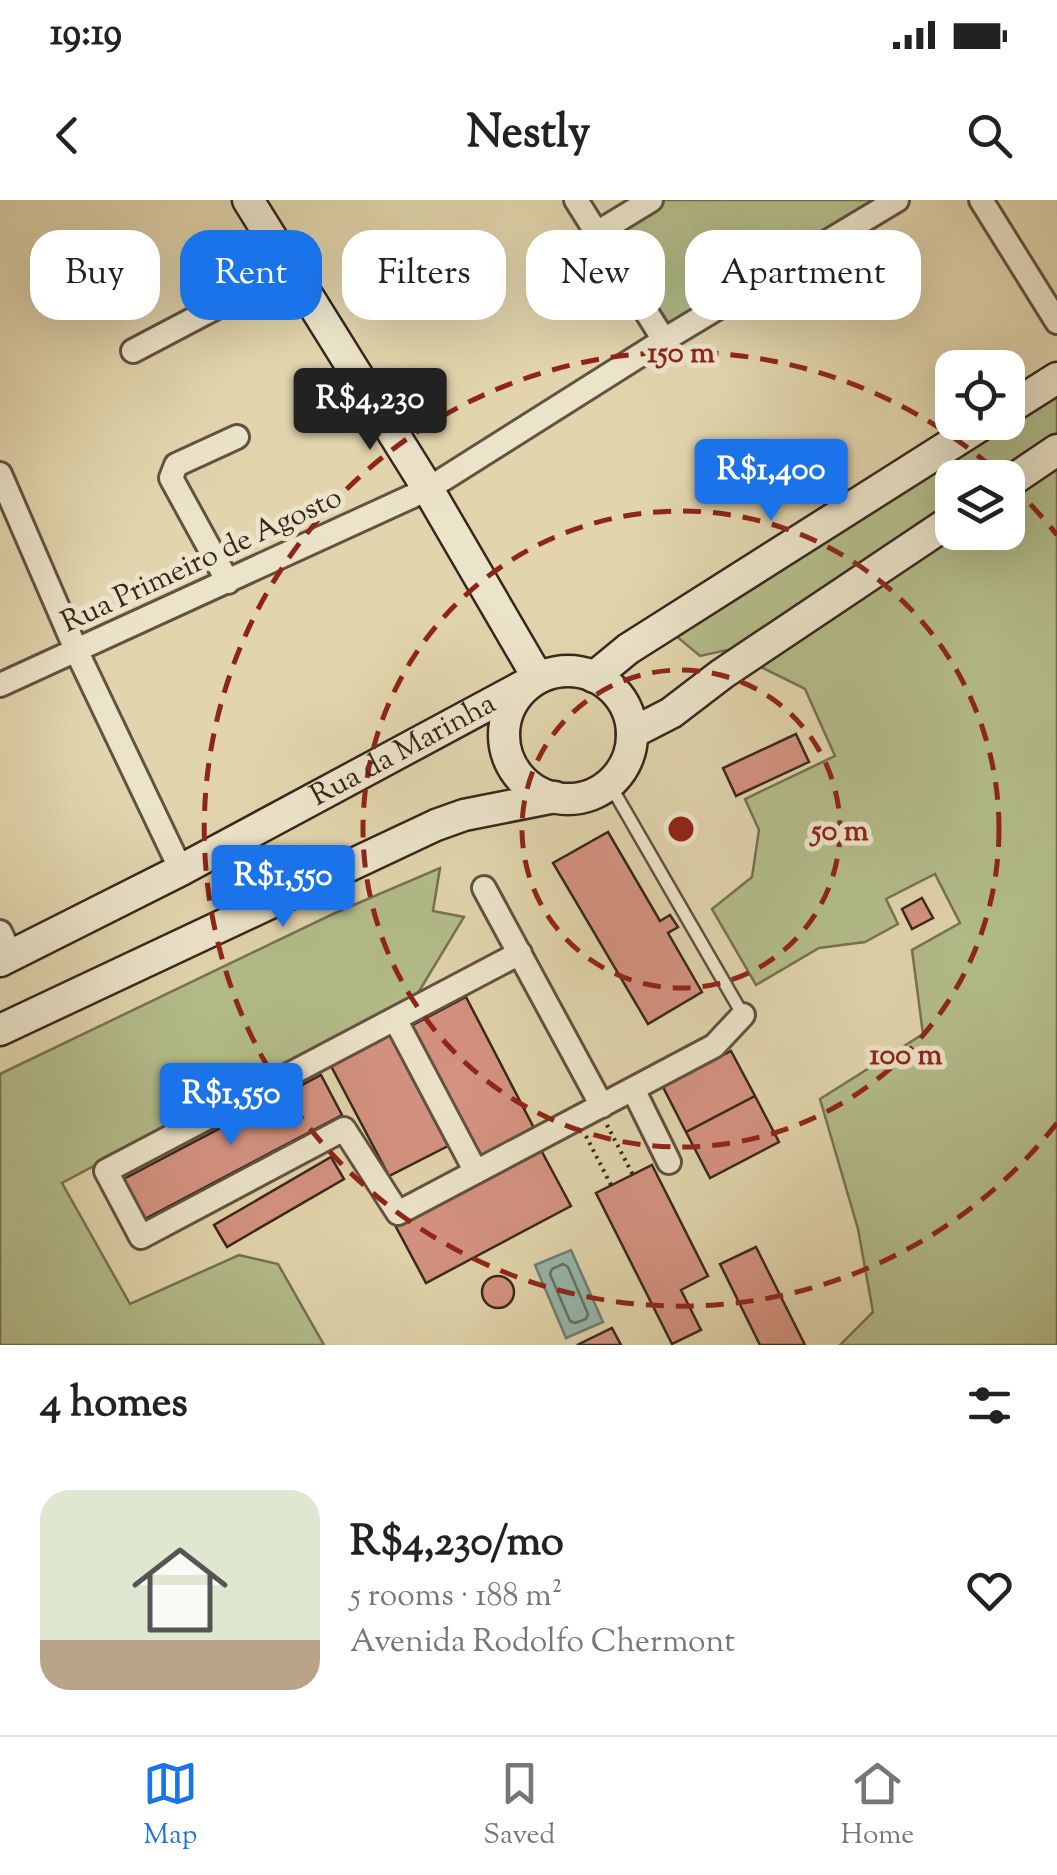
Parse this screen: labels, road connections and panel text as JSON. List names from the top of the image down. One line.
{"streets":{"main road":["Rua da Marinha"],"street":["Rua Primeiro de Agosto"]},"page":{"status":"19:19","header":"Nestly","chip":["Buy","Rent","Filters","New","Apartment"],"price":["R$4,230","R$1,400","R$1,550","R$1,550"],"heading":"4 homes","list":[{"name":"R$4,230/mo","note":"5 rooms · 188 m² · Avenida Rodolfo Chermont"}],"tabs":["Map","Saved","Home"]},"rings":["150 m","50 m","100 m"]}
